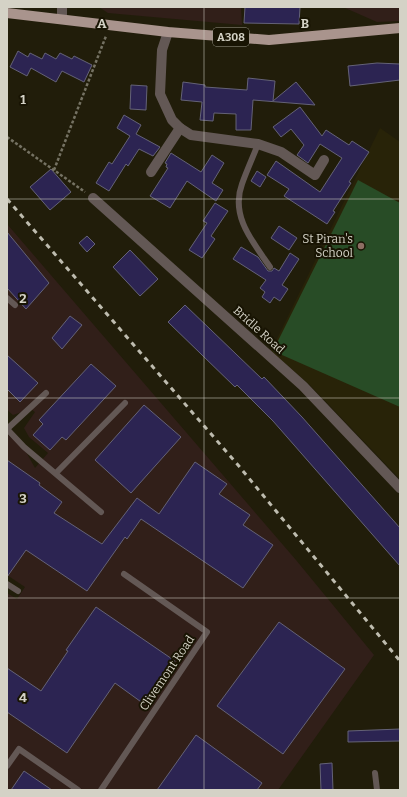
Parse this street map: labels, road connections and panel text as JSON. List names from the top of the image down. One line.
{"streets":{"main road":["A308"],"street":["Bridle Road"],"lane":["Clivemont Road"]},"places":["St Piran's School"],"grid":{"columns":["A","B"],"rows":["1","2","3","4"]}}
